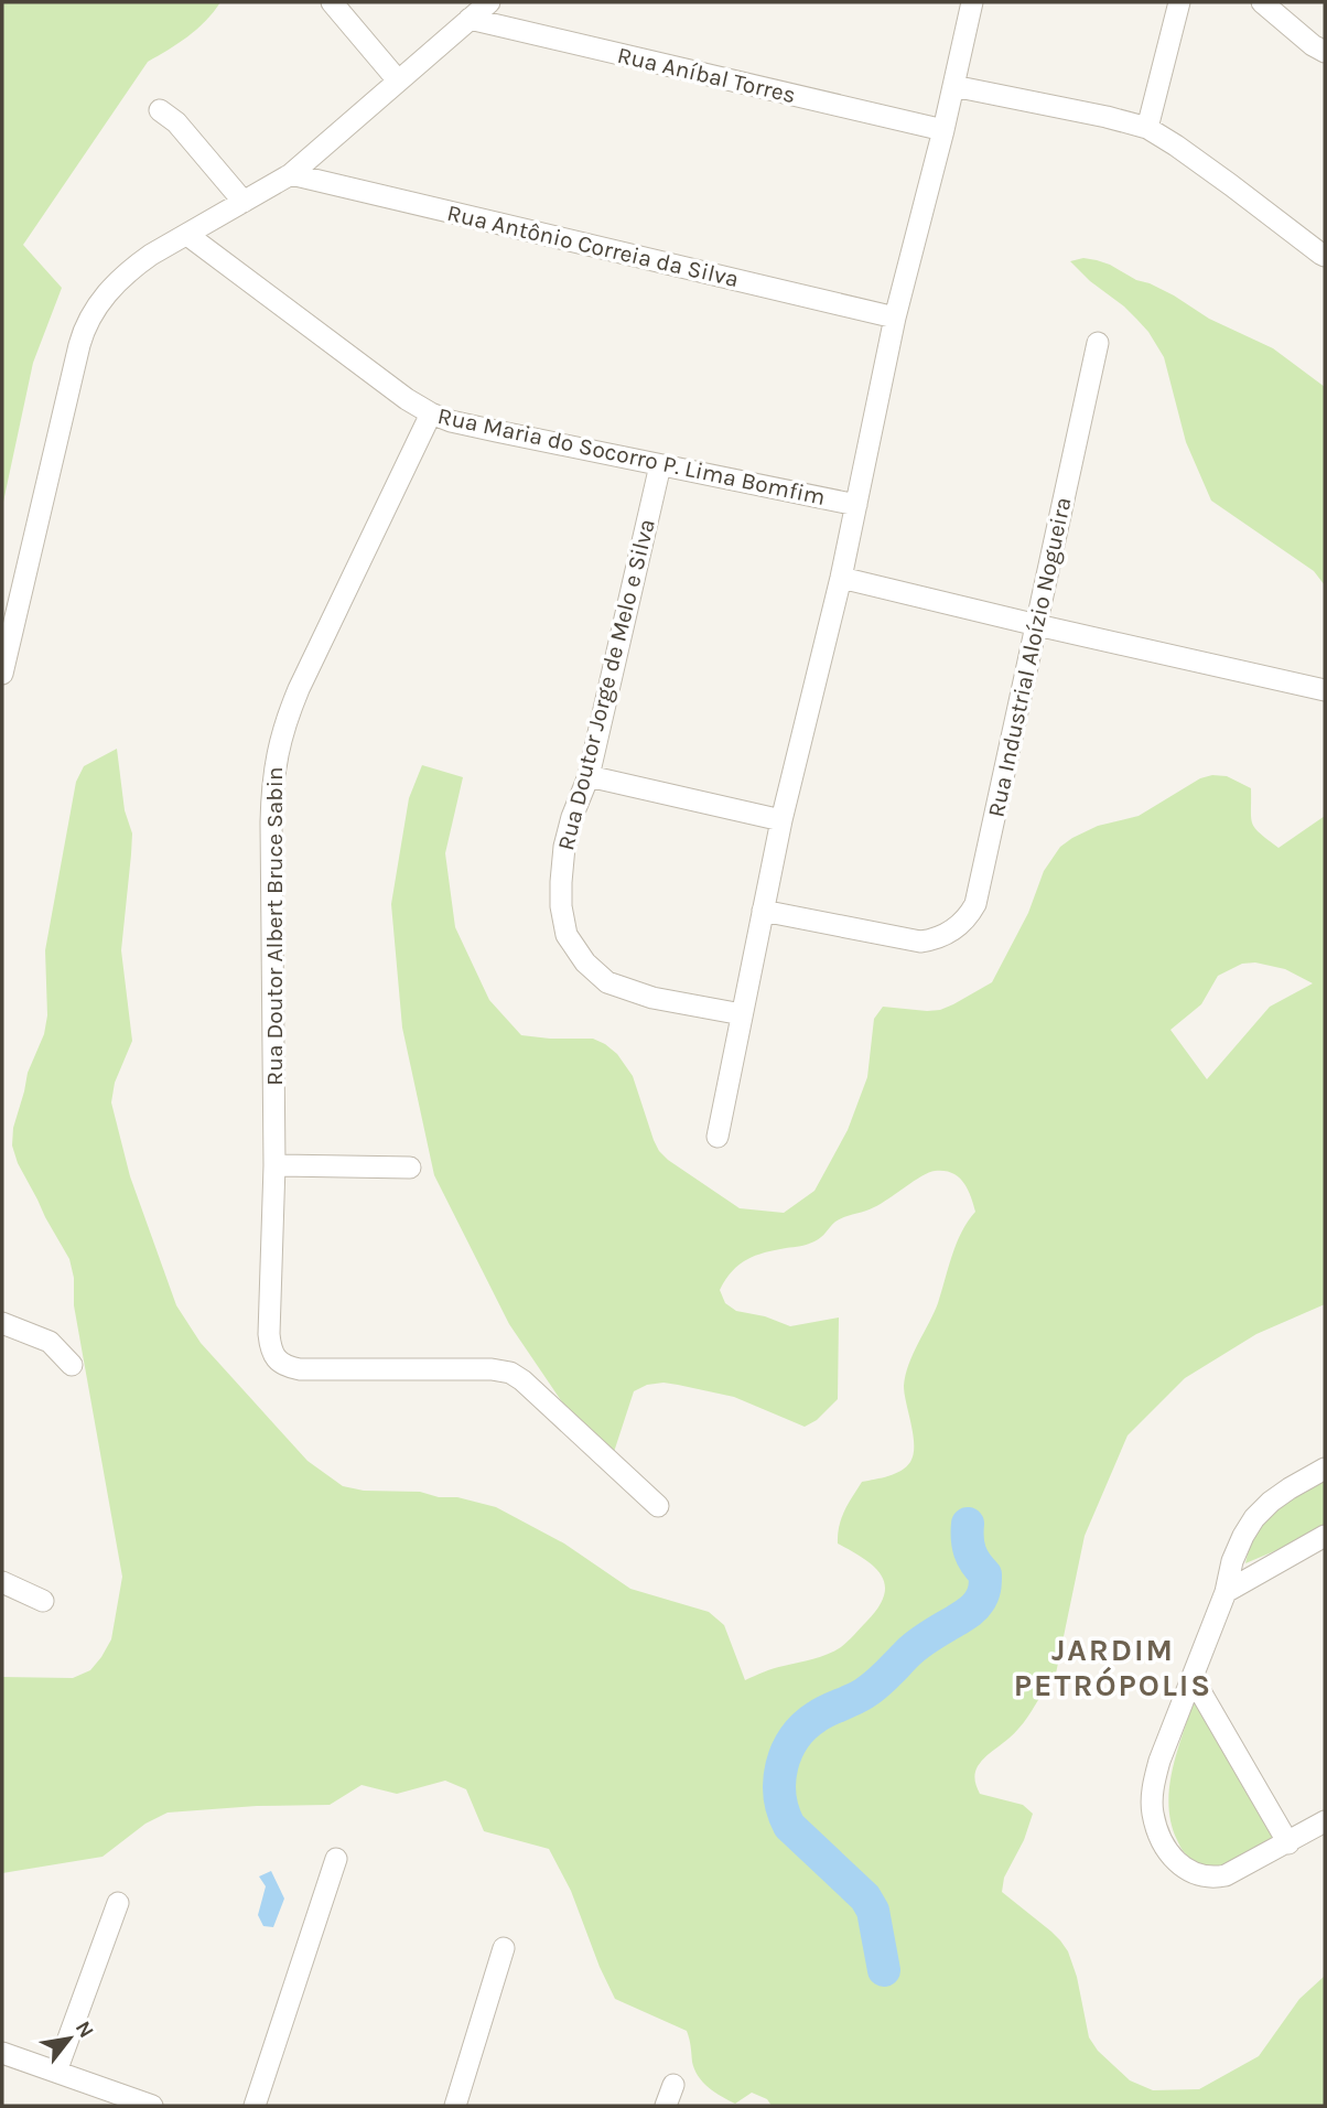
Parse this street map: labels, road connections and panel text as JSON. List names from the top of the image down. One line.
{"streets":{"street":["Rua Aníbal Torres","Rua Antônio Correia da Silva","Rua Maria do Socorro P. Lima Bomfim","Rua Industrial Aloízio Nogueira","Rua Doutor Jorge de Melo e Silva","Rua Doutor Albert Bruce Sabin"]},"crossings":[["Rua Maria do Socorro P. Lima Bomfim","Rua Doutor Jorge de Melo e Silva"],["Rua Maria do Socorro P. Lima Bomfim","Rua Doutor Albert Bruce Sabin"]],"districts":["JARDIM PETRÓPOLIS"],"north":"top right"}
